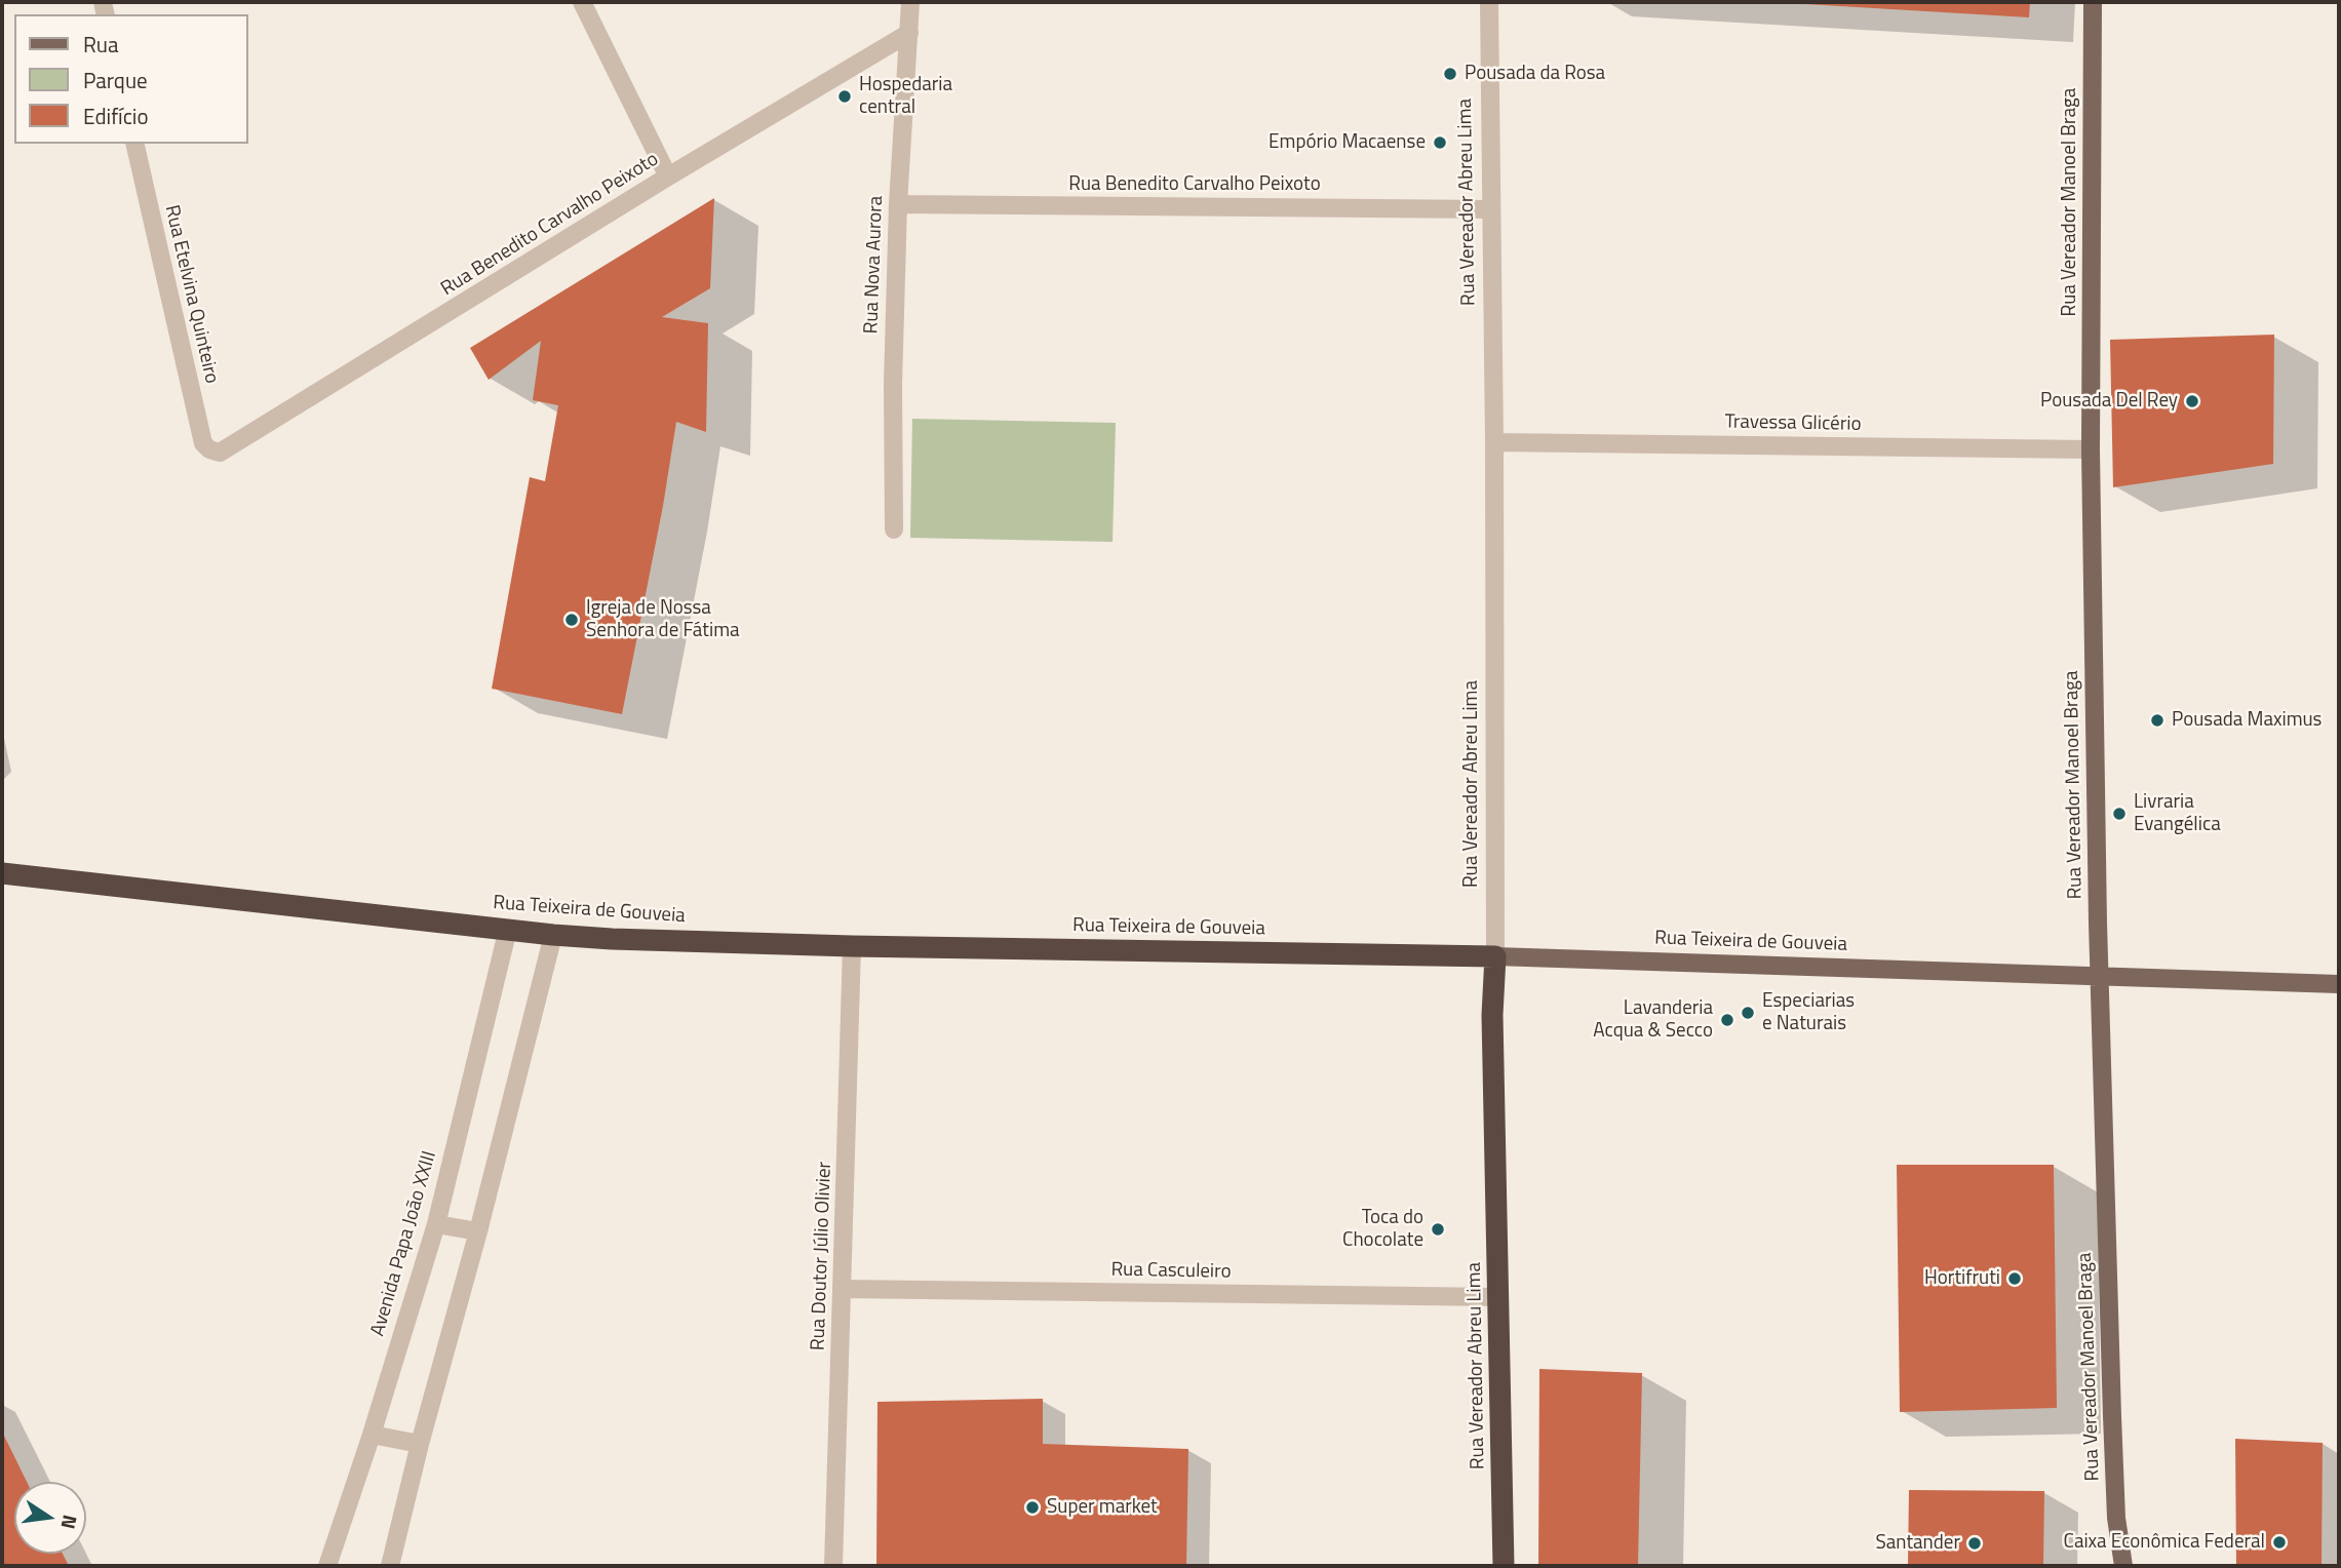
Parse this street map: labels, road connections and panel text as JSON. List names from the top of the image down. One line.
{"streets":{"highway":["Rua Vereador Abreu Lima","Rua Teixeira de Gouveia"],"main road":["Rua Vereador Manoel Braga"],"street":["Rua Benedito Carvalho Peixoto","Rua Nova Aurora","Rua Etelvina Quinteiro","Travessa Glicério","Avenida Papa João XXIII","Rua Doutor Júlio Olivier","Rua Casculeiro"]},"crossings":[["Rua Benedito Carvalho Peixoto","Rua Vereador Abreu Lima"],["Rua Benedito Carvalho Peixoto","Rua Nova Aurora"],["Rua Benedito Carvalho Peixoto","Rua Etelvina Quinteiro"],["Rua Vereador Abreu Lima","Travessa Glicério"],["Rua Vereador Abreu Lima","Rua Teixeira de Gouveia"],["Rua Vereador Abreu Lima","Rua Casculeiro"],["Rua Vereador Manoel Braga","Travessa Glicério"],["Rua Vereador Manoel Braga","Rua Teixeira de Gouveia"],["Rua Teixeira de Gouveia","Avenida Papa João XXIII"],["Rua Teixeira de Gouveia","Rua Doutor Júlio Olivier"],["Rua Doutor Júlio Olivier","Rua Casculeiro"]],"places":["Pousada da Rosa","Hospedaria central","Empório Macaense","Pousada Del Rey","Igreja de Nossa Senhora de Fátima","Pousada Maximus","Livraria Evangélica","Especiarias e Naturais","Lavanderia Acqua & Secco","Toca do Chocolate","Hortifruti","Super market","Caixa Econômica Federal","Santander"],"legend":["Rua","Parque","Edifício"],"north":"right"}
